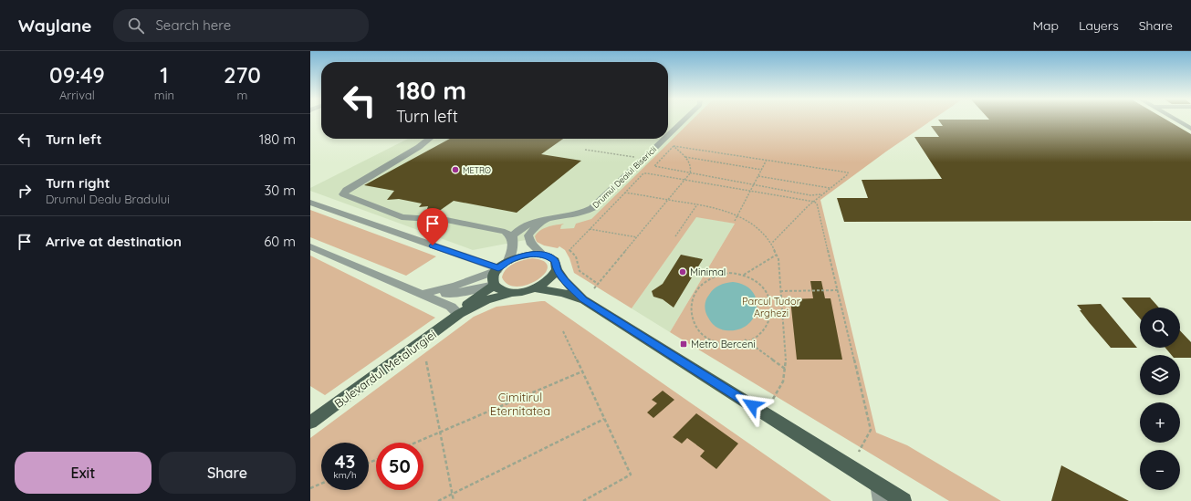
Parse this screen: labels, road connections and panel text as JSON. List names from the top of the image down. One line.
{"streets":{"main road":["Bulevardul Metalurgiei"],"street":["Drumul Dealul Bisericii"]},"parks":["Parcul Tudor Arghezi","Cimitirul Eternitatea"],"places":{"other":["METRO","Minimal"],"transit":["Metro Berceni"]},"page":{"header":"Waylane","search":"Search here","nav":["Map","Layers","Share"],"eta":["09:49","Arrival","1","min","270","m"],"turn":["180 m","Turn left"],"list":[{"name":"Turn left","value":"180 m"},{"name":"Turn right","note":"Drumul Dealu Bradului","value":"30 m"},{"name":"Arrive at destination","value":"60 m"}],"map_buttons":["+","−"],"speed":"43 km/h","limit":"50","buttons":["Exit","Share"]}}
